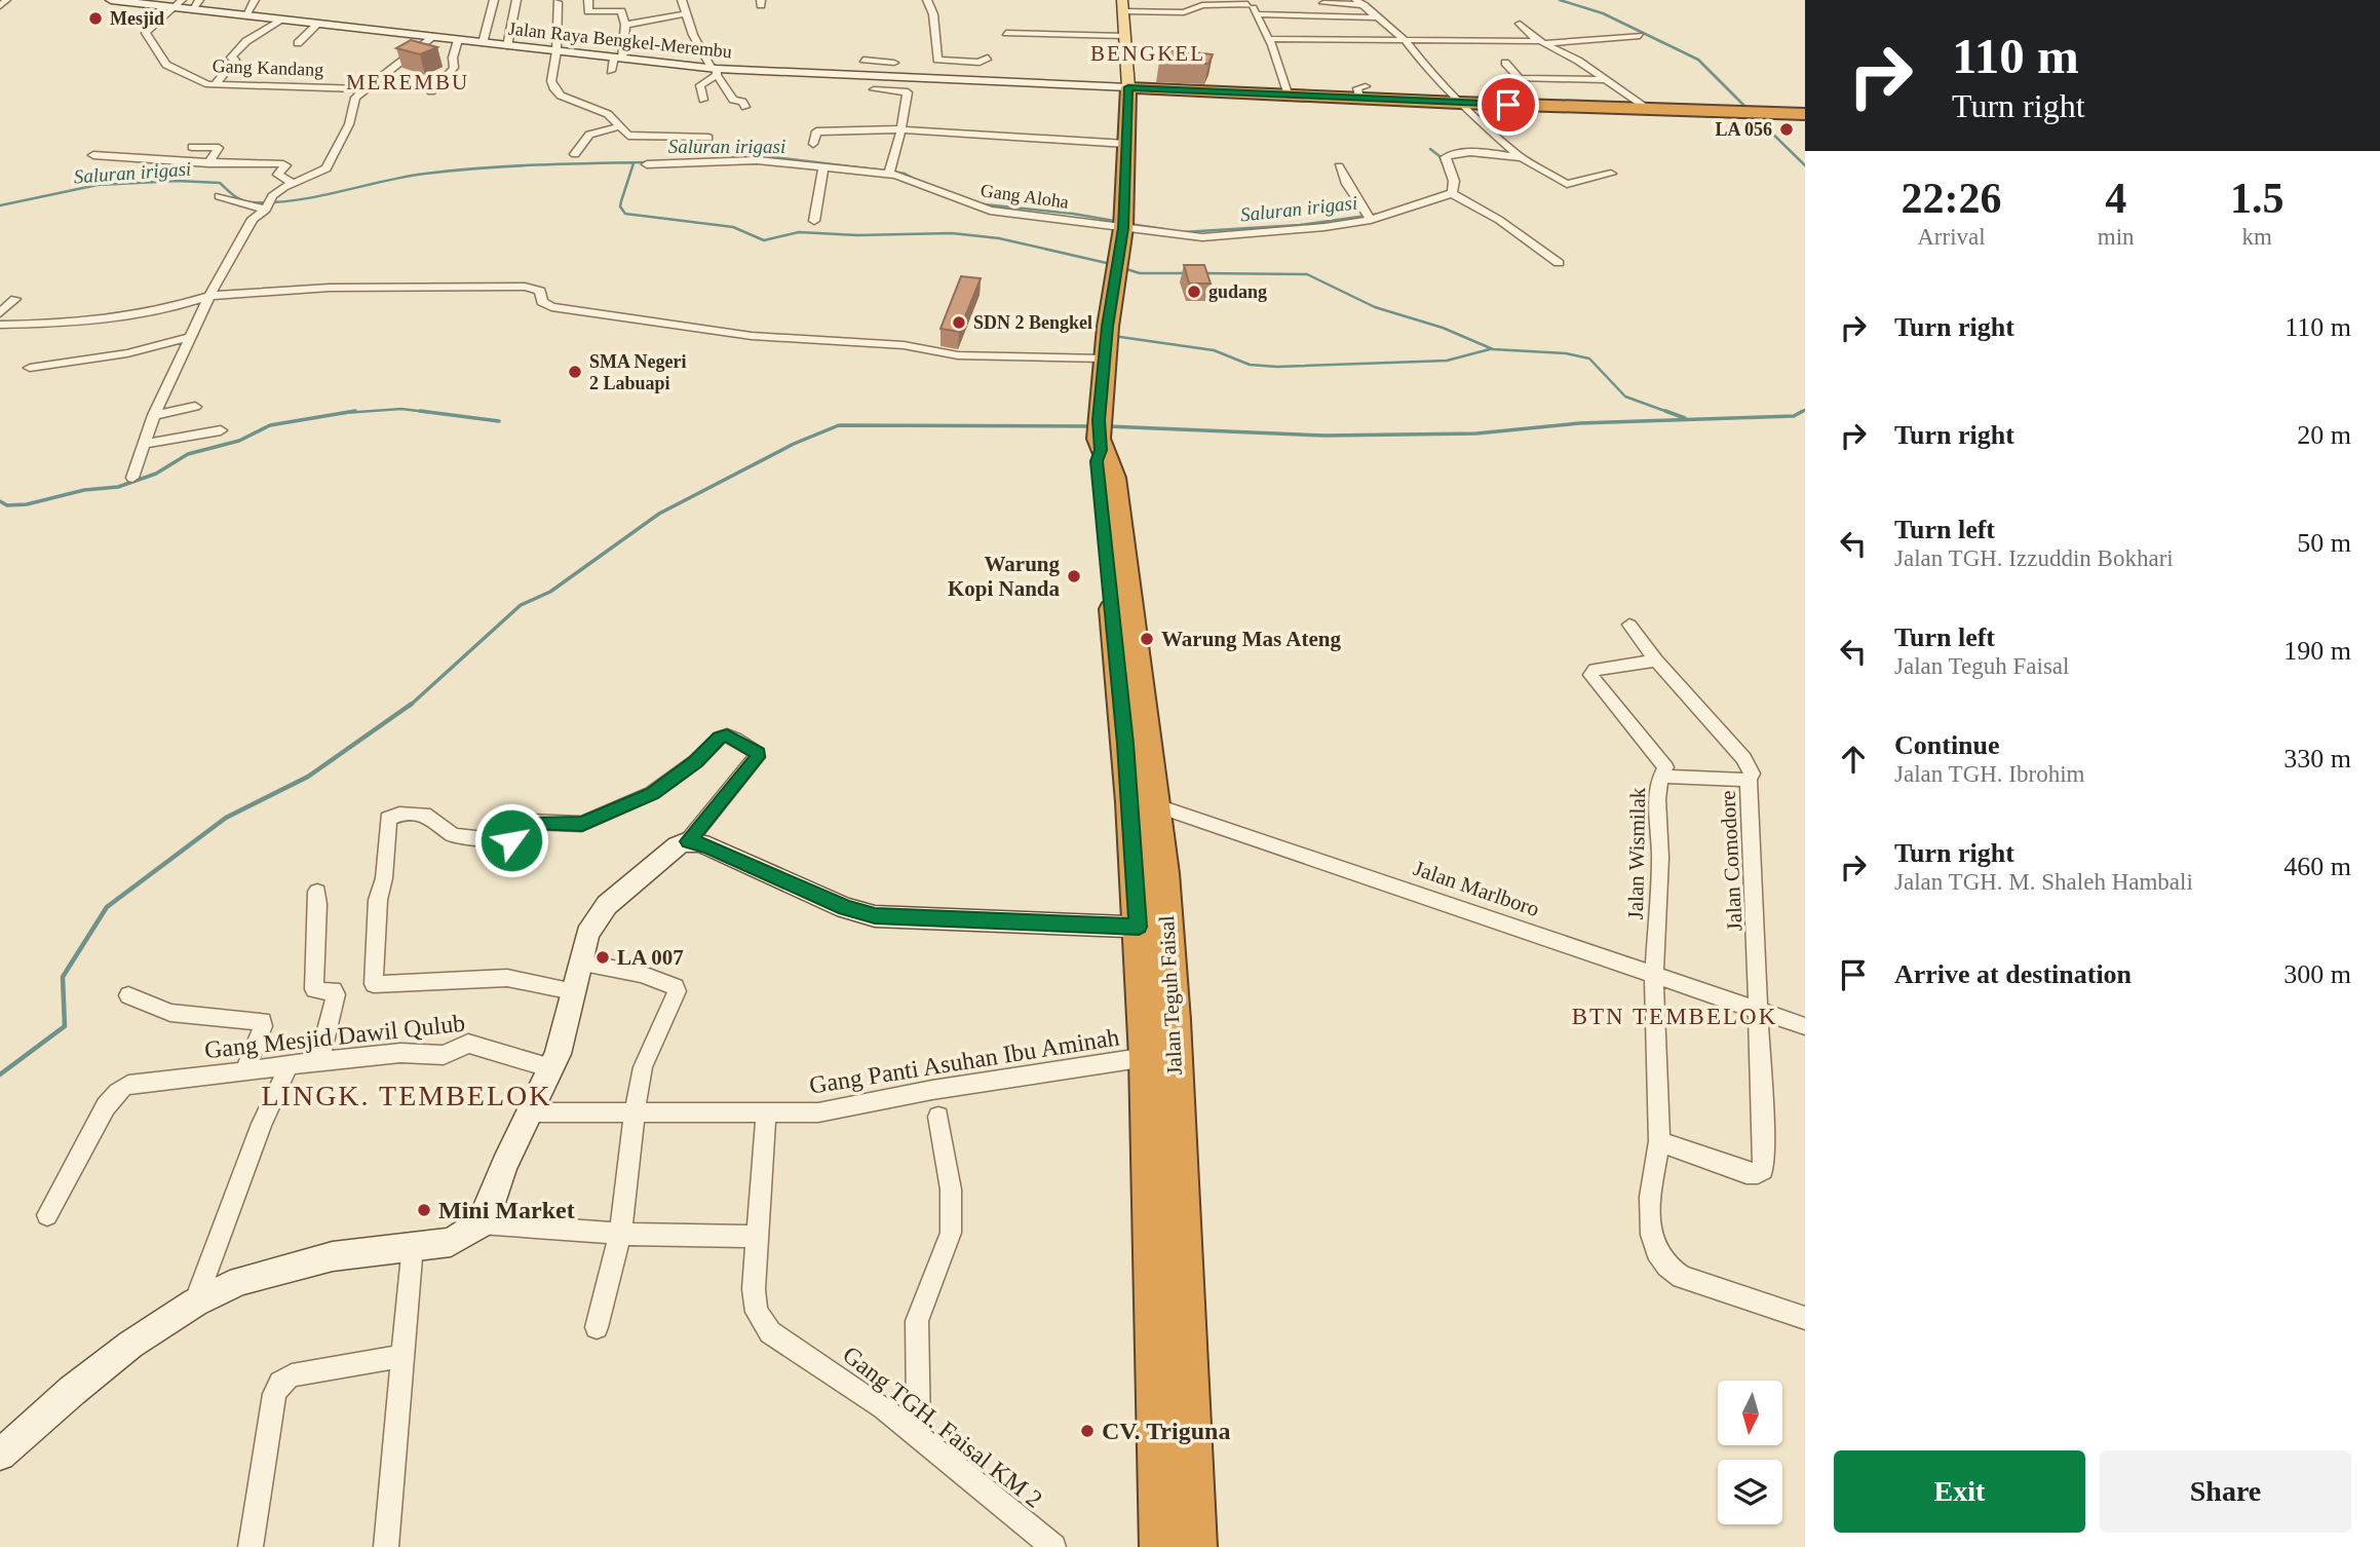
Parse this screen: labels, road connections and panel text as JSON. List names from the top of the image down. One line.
{"streets":{"highway":["Jalan Teguh Faisal"],"street":["Jalan Raya Bengkel-Merembu","Gang Kandang","Gang Aloha","Jalan Wismilak","Jalan Comodore","Jalan Marlboro","Gang Mesjid Dawil Qulub","Gang Panti Asuhan Ibu Aminah","Gang TGH. Faisal KM 2"]},"crossings":[["Jalan Raya Bengkel-Merembu","Gang Kandang"],["Jalan Raya Bengkel-Merembu","Jalan Teguh Faisal"],["Gang Aloha","Jalan Teguh Faisal"],["Jalan Wismilak","Jalan Comodore"],["Jalan Wismilak","Jalan Marlboro"],["Jalan Comodore","Jalan Marlboro"],["Jalan Marlboro","Jalan Teguh Faisal"],["Jalan Teguh Faisal","Gang Panti Asuhan Ibu Aminah"],["Gang Panti Asuhan Ibu Aminah","Gang TGH. Faisal KM 2"]],"districts":["BENGKEL","MEREMBU","BTN TEMBELOK","LINGK. TEMBELOK"],"water":["Saluran irigasi"],"places":["Mesjid","LA 056","gudang","SDN 2 Bengkel","SMA Negeri 2 Labuapi","Warung Kopi Nanda","Warung Mas Ateng","LA 007","Mini Market","CV. Triguna"],"north":"bottom","page":{"turn":["110 m","Turn right"],"eta":["22:26","Arrival","4","min","1.5","km"],"list":[{"name":"Turn right","value":"110 m"},{"name":"Turn right","value":"20 m"},{"name":"Turn left","note":"Jalan TGH. Izzuddin Bokhari","value":"50 m"},{"name":"Turn left","note":"Jalan Teguh Faisal","value":"190 m"},{"name":"Continue","note":"Jalan TGH. Ibrohim","value":"330 m"},{"name":"Turn right","note":"Jalan TGH. M. Shaleh Hambali","value":"460 m"},{"name":"Arrive at destination","value":"300 m"}],"buttons":["Exit","Share"]}}
